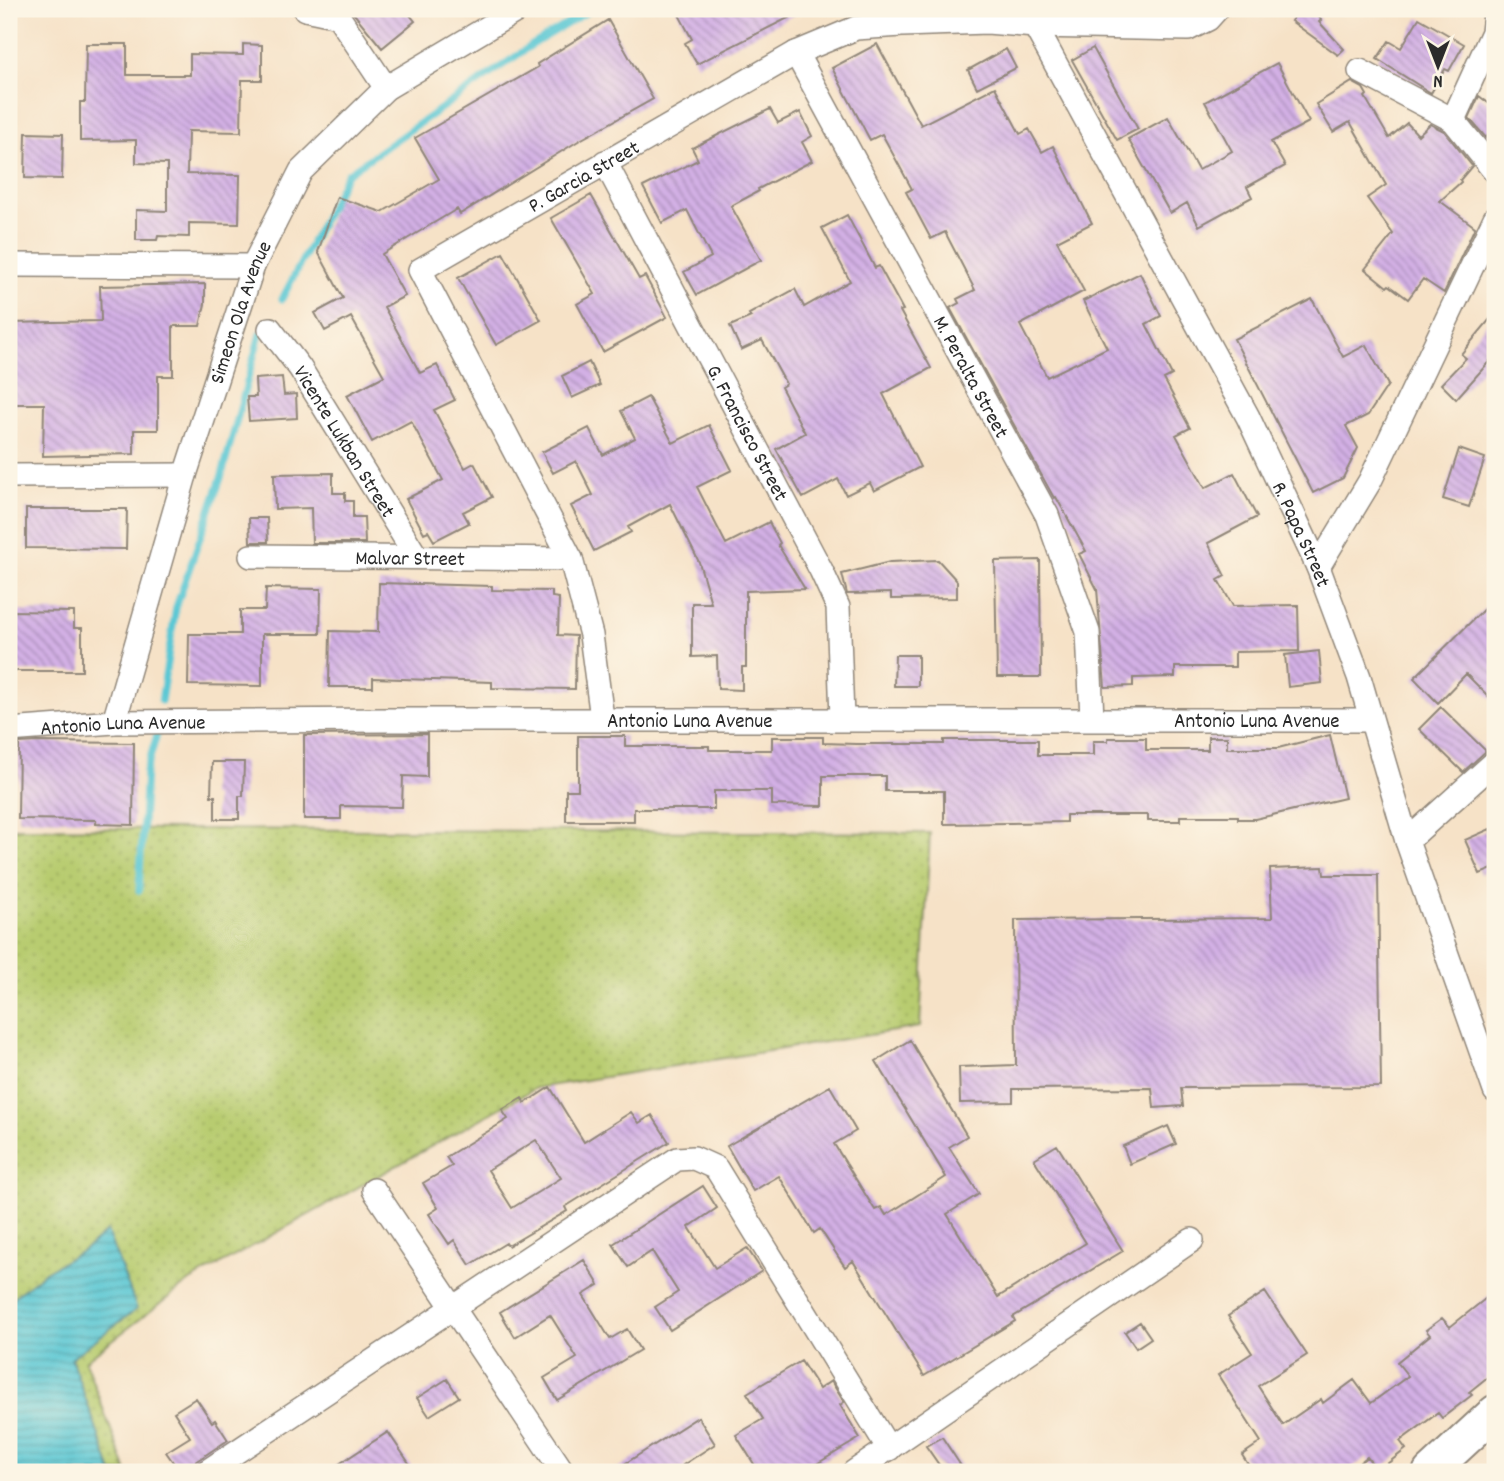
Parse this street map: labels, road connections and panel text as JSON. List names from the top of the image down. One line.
{"streets":{"street":["P. Garcia Street","Simeon Ola Avenue","M. Peralta Street","G. Francisco Street","Vicente Lukban Street","R. Papa Street","Malvar Street","Antonio Luna Avenue"]},"crossings":[["P. Garcia Street","M. Peralta Street"],["P. Garcia Street","G. Francisco Street"],["P. Garcia Street","R. Papa Street"],["P. Garcia Street","Malvar Street"],["P. Garcia Street","Antonio Luna Avenue"],["Simeon Ola Avenue","Antonio Luna Avenue"],["M. Peralta Street","Antonio Luna Avenue"],["G. Francisco Street","Antonio Luna Avenue"],["Vicente Lukban Street","Malvar Street"],["R. Papa Street","Antonio Luna Avenue"]],"north":"bottom"}
